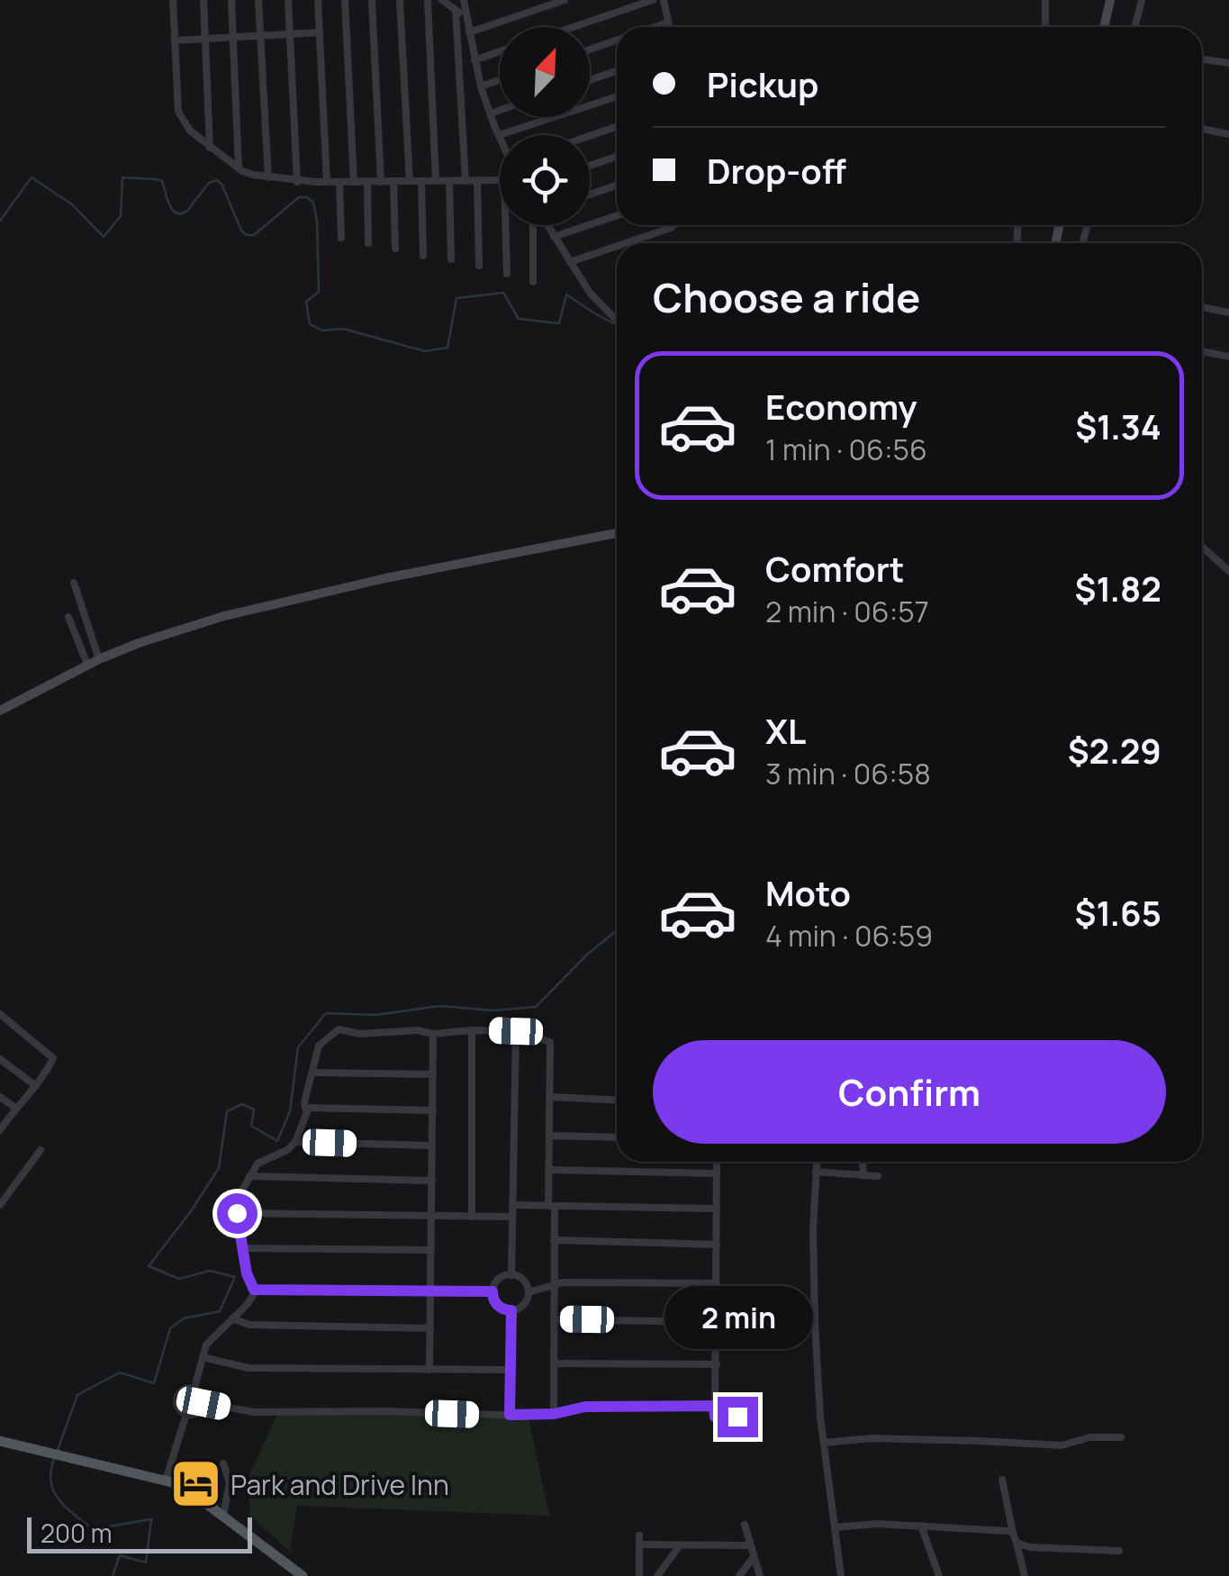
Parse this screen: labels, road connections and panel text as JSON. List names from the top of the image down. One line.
{"places":{"hotel":["Park and Drive Inn"]},"scale_bar":"200 m","north":"top right","page":{"banner":["Pickup","Drop-off"],"heading":"Choose a ride","list":[{"name":"Economy","note":"1 min · 06:56","value":"$1.34"},{"name":"Comfort","note":"2 min · 06:57","value":"$1.82"},{"name":"XL","note":"3 min · 06:58","value":"$2.29"},{"name":"Moto","note":"4 min · 06:59","value":"$1.65"}],"buttons":"Confirm","bubble":"2 min","scale":"200 m"}}
